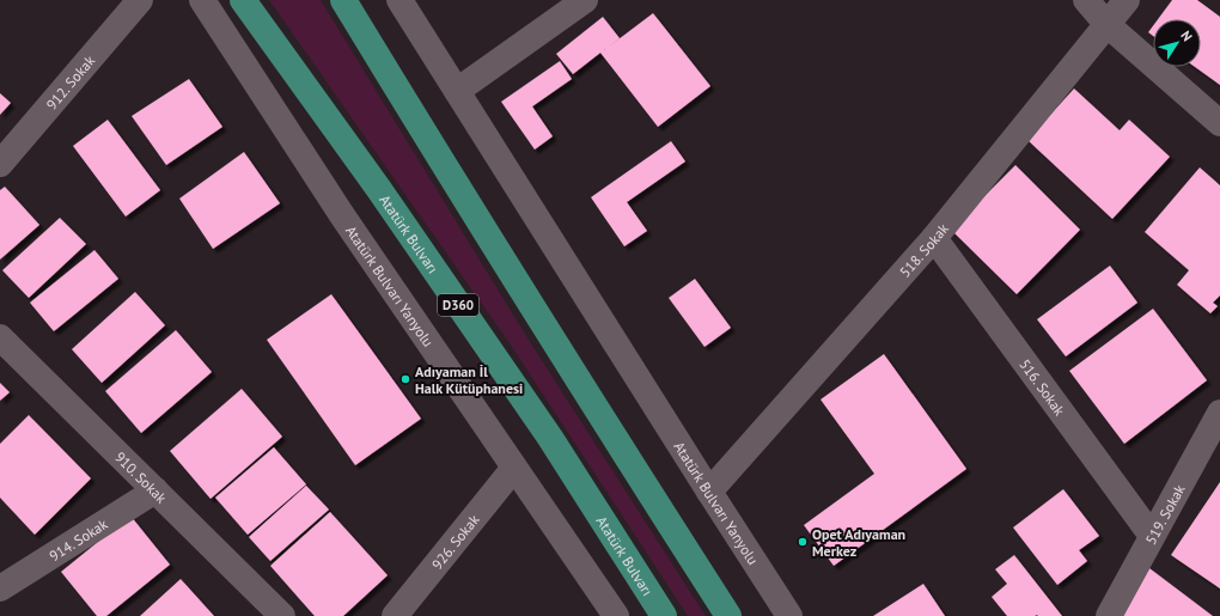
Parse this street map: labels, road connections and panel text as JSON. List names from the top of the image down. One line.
{"streets":{"highway":["Atatürk Bulvarı","D360"],"street":["912. Sokak","518. Sokak","Atatürk Bulvarı Yanyolu","516. Sokak","910. Sokak","519. Sokak","914. Sokak","926. Sokak"]},"crossings":[["518. Sokak","Atatürk Bulvarı Yanyolu"],["518. Sokak","516. Sokak"],["Atatürk Bulvarı Yanyolu","926. Sokak"],["516. Sokak","519. Sokak"],["910. Sokak","914. Sokak"]],"places":["Adıyaman İl Halk Kütüphanesi","Opet Adıyaman Merkez"],"north":"top right"}
